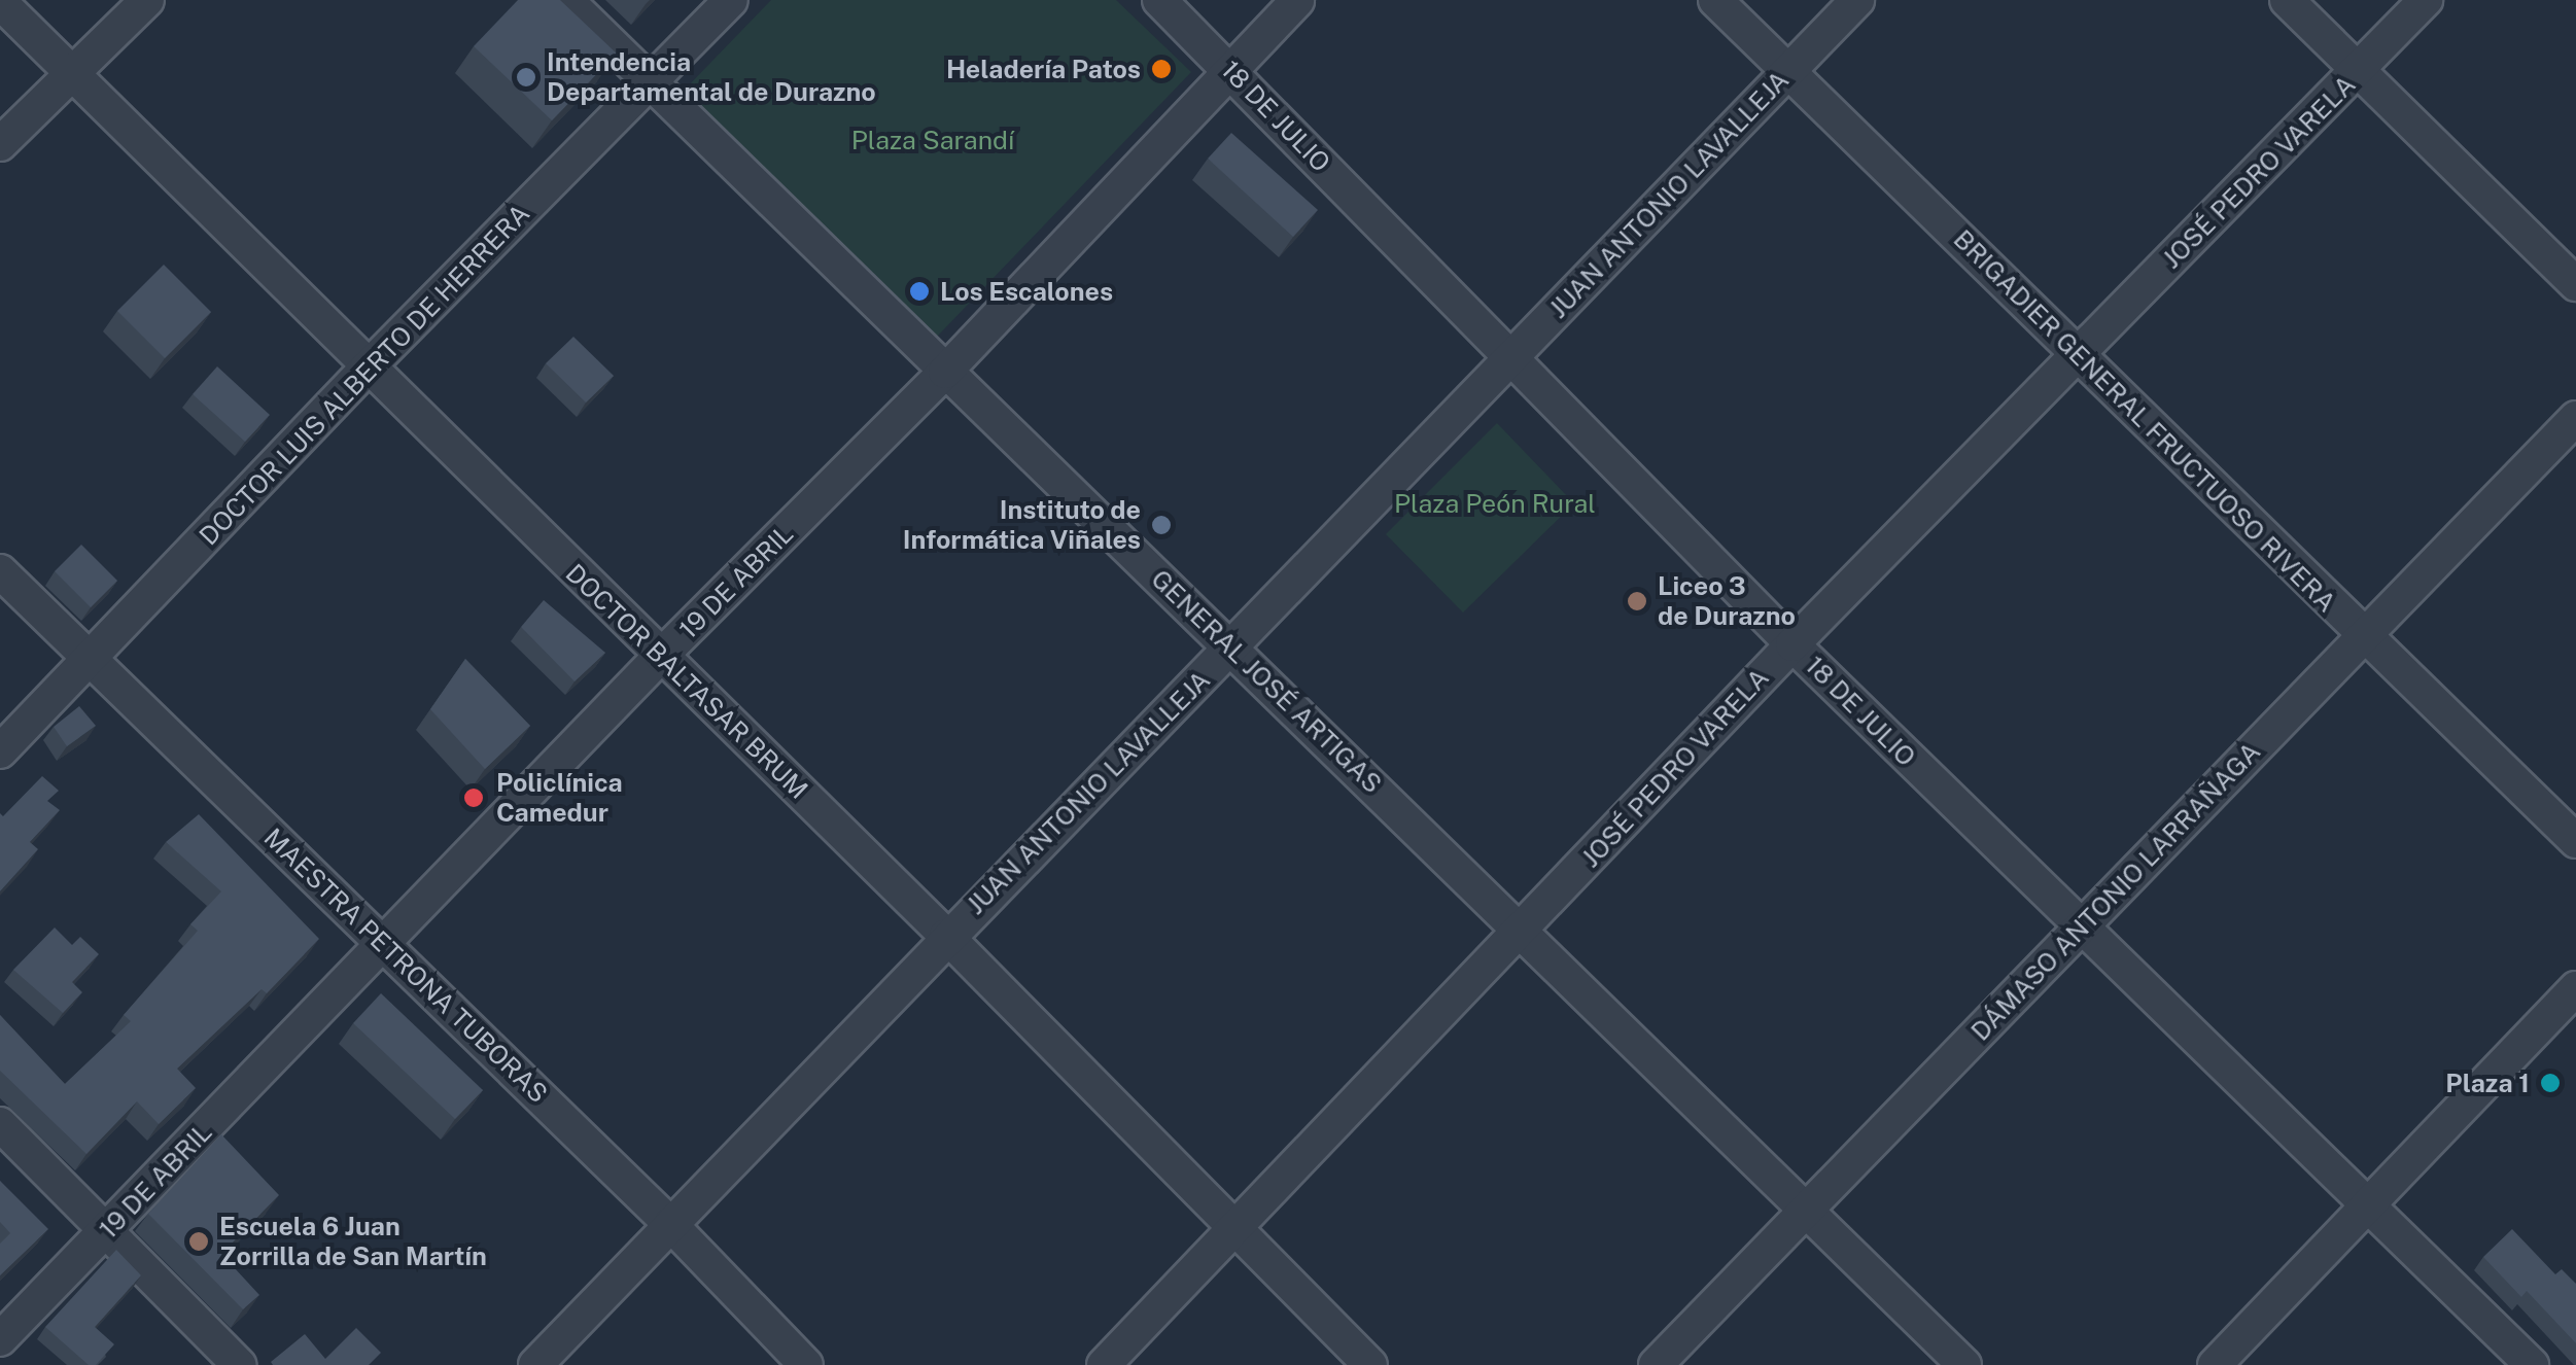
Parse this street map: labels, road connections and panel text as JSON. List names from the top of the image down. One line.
{"streets":{"street":["18 DE JULIO","JOSÉ PEDRO VARELA","JUAN ANTONIO LAVALLEJA","DOCTOR LUIS ALBERTO DE HERRERA","BRIGADIER GENERAL FRUCTUOSO RIVERA","19 DE ABRIL","DOCTOR BALTASAR BRUM","GENERAL JOSÉ ARTIGAS","DÁMASO ANTONIO LARRAÑAGA","MAESTRA PETRONA TUBORAS"]},"crossings":[["18 DE JULIO","JOSÉ PEDRO VARELA"],["18 DE JULIO","JUAN ANTONIO LAVALLEJA"],["18 DE JULIO","19 DE ABRIL"],["18 DE JULIO","DÁMASO ANTONIO LARRAÑAGA"],["JOSÉ PEDRO VARELA","BRIGADIER GENERAL FRUCTUOSO RIVERA"],["JOSÉ PEDRO VARELA","DOCTOR BALTASAR BRUM"],["JOSÉ PEDRO VARELA","GENERAL JOSÉ ARTIGAS"],["JUAN ANTONIO LAVALLEJA","BRIGADIER GENERAL FRUCTUOSO RIVERA"],["JUAN ANTONIO LAVALLEJA","DOCTOR BALTASAR BRUM"],["JUAN ANTONIO LAVALLEJA","GENERAL JOSÉ ARTIGAS"],["JUAN ANTONIO LAVALLEJA","MAESTRA PETRONA TUBORAS"],["DOCTOR LUIS ALBERTO DE HERRERA","DOCTOR BALTASAR BRUM"],["DOCTOR LUIS ALBERTO DE HERRERA","GENERAL JOSÉ ARTIGAS"],["DOCTOR LUIS ALBERTO DE HERRERA","MAESTRA PETRONA TUBORAS"],["BRIGADIER GENERAL FRUCTUOSO RIVERA","DÁMASO ANTONIO LARRAÑAGA"],["19 DE ABRIL","DOCTOR BALTASAR BRUM"],["19 DE ABRIL","GENERAL JOSÉ ARTIGAS"],["19 DE ABRIL","MAESTRA PETRONA TUBORAS"],["GENERAL JOSÉ ARTIGAS","DÁMASO ANTONIO LARRAÑAGA"]],"parks":["Plaza Sarandí","Plaza Peón Rural"],"places":["Heladería Patos","Intendencia Departamental de Durazno","Los Escalones","Instituto de Informática Viñales","Liceo 3 de Durazno","Policlínica Camedur","Plaza 1","Escuela 6 Juan Zorrilla de San Martín"]}
